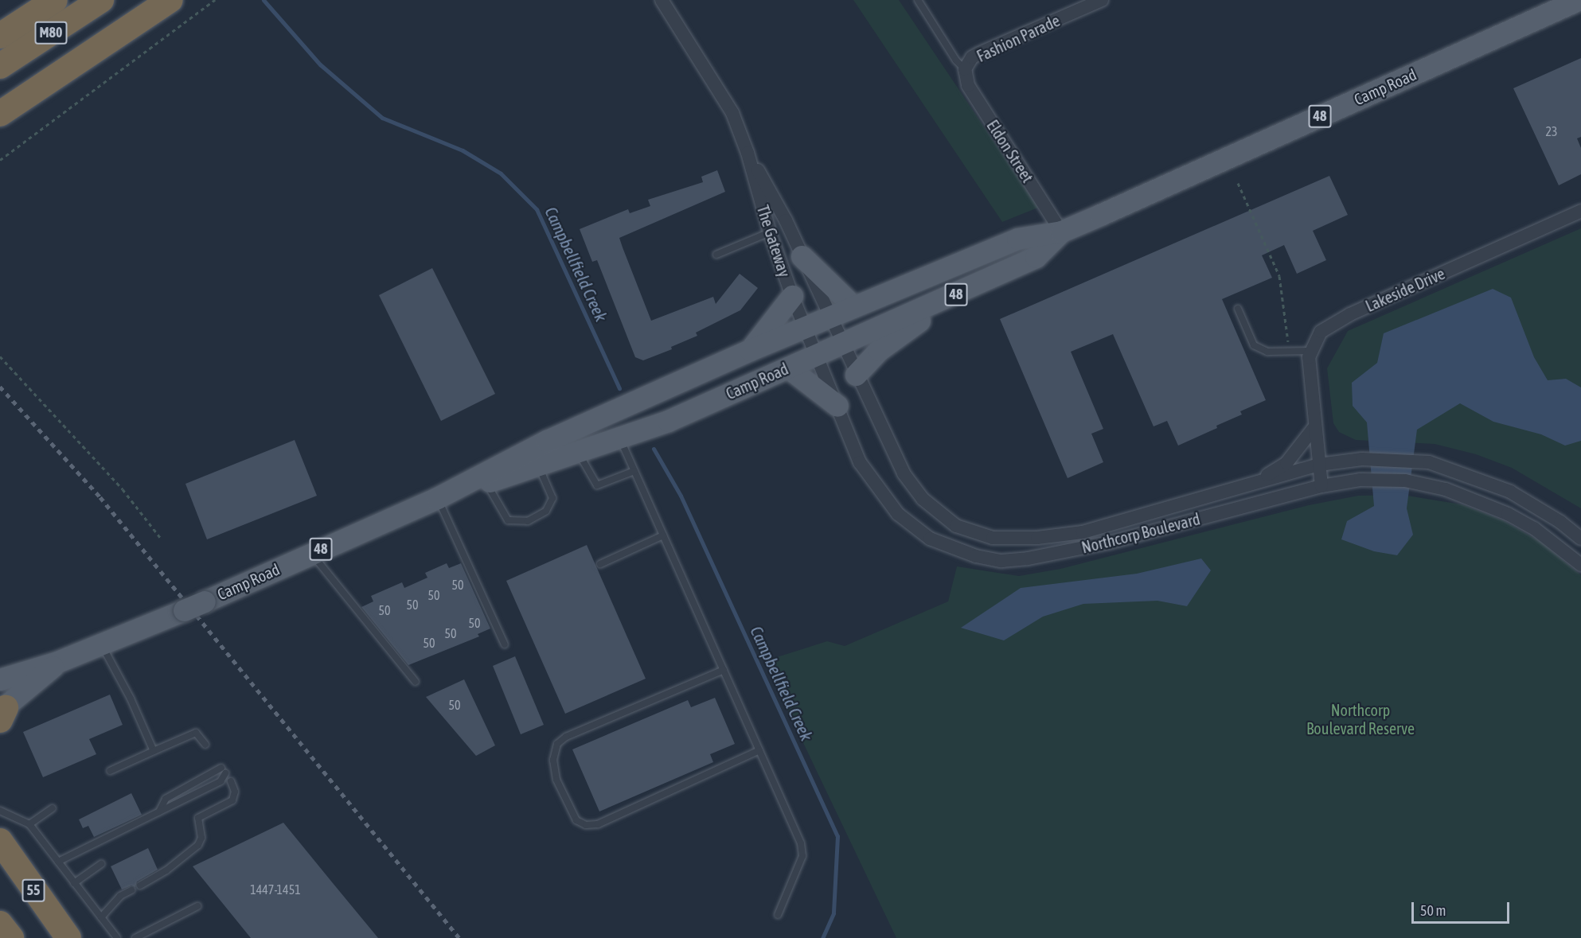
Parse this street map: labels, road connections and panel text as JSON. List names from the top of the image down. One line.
{"streets":{"highway":["M80","55"],"main road":["Camp Road","48"],"street":["Fashion Parade","Eldon Street","The Gateway","Lakeside Drive","Northcorp Boulevard"]},"crossings":[["Fashion Parade","Eldon Street"],["Camp Road","Eldon Street"],["Camp Road","The Gateway"],["Camp Road","Northcorp Boulevard"],["The Gateway","Northcorp Boulevard"],["Lakeside Drive","Northcorp Boulevard"]],"water":["Campbellfield Creek"],"parks":["Northcorp Boulevard Reserve"],"house_numbers":["23","50","50","50","50","50","50","50","50","1447-1451"],"scale_bar":"50 m"}
